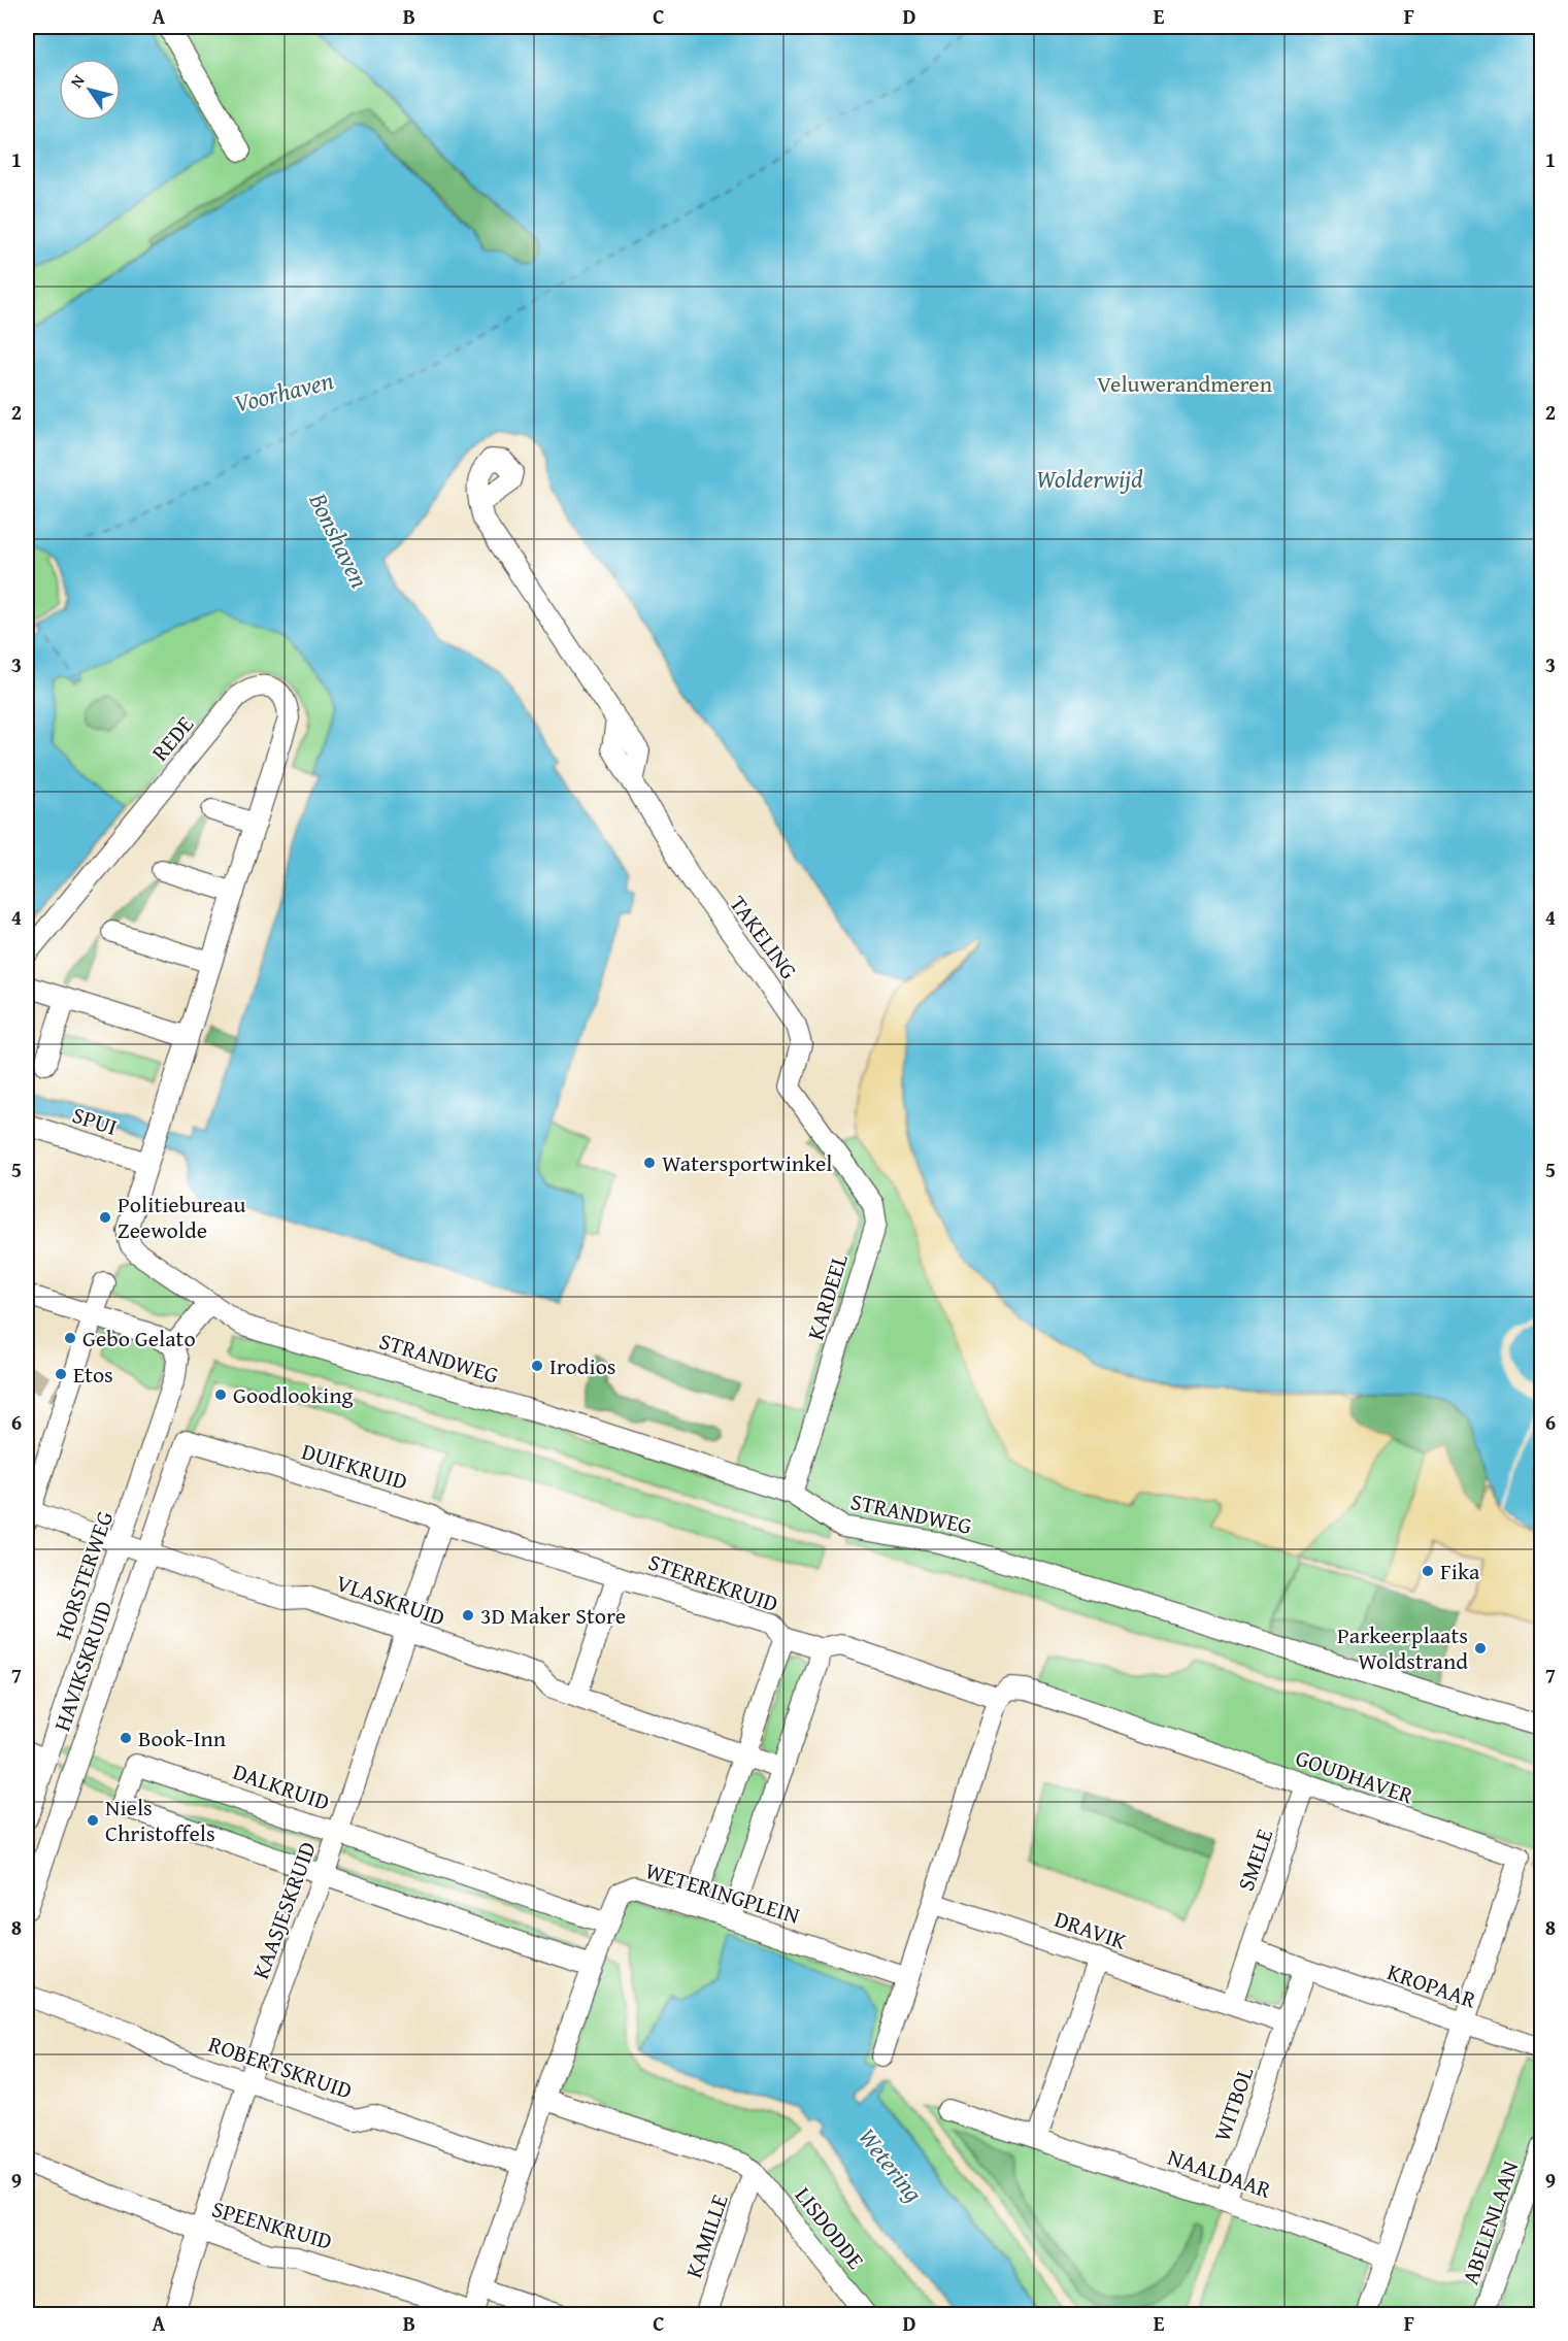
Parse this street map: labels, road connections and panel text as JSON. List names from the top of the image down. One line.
{"streets":{"street":["REDE","TAKELING","SPUI","KARDEEL","STRANDWEG","DUIFKRUID","HORSTERWEG","STERREKRUID","VLASKRUID","HAVIKSKRUID","GOUDHAVER","DALKRUID","SMELE","WETERINGPLEIN","KAASJESKRUID","DRAVIK","KROPAAR","ROBERTSKRUID","WITBOL","NAALDAAR","ABELENLAAN","SPEENKRUID","LISDODDE","KAMILLE"]},"crossings":[["REDE","SPUI"],["REDE","STRANDWEG"],["TAKELING","KARDEEL"],["SPUI","STRANDWEG"],["KARDEEL","STRANDWEG"],["DUIFKRUID","STERREKRUID"],["DUIFKRUID","HAVIKSKRUID"],["DUIFKRUID","KAASJESKRUID"],["HORSTERWEG","VLASKRUID"],["STERREKRUID","GOUDHAVER"],["STERREKRUID","KAASJESKRUID"],["VLASKRUID","HAVIKSKRUID"],["VLASKRUID","KAASJESKRUID"],["GOUDHAVER","SMELE"],["GOUDHAVER","KROPAAR"],["GOUDHAVER","NAALDAAR"],["DALKRUID","WETERINGPLEIN"],["DALKRUID","KAASJESKRUID"],["SMELE","DRAVIK"],["SMELE","KROPAAR"],["WETERINGPLEIN","ROBERTSKRUID"],["WETERINGPLEIN","SPEENKRUID"],["KAASJESKRUID","ROBERTSKRUID"],["KAASJESKRUID","SPEENKRUID"],["DRAVIK","WITBOL"],["KROPAAR","WITBOL"],["WITBOL","NAALDAAR"],["LISDODDE","KAMILLE"]],"water":["Voorhaven","Wolderwijd","Bonshaven","Wetering"],"parks":["Veluwerandmeren"],"places":["Watersportwinkel","Politiebureau Zeewolde","Gebo Gelato","Irodios","Etos","Goodlooking","Fika","3D Maker Store","Parkeerplaats Woldstrand","Book-Inn","Niels Christoffels"],"north":"top left","grid":{"columns":["A","B","C","D","E","F"],"rows":["1","2","3","4","5","6","7","8","9"]}}
